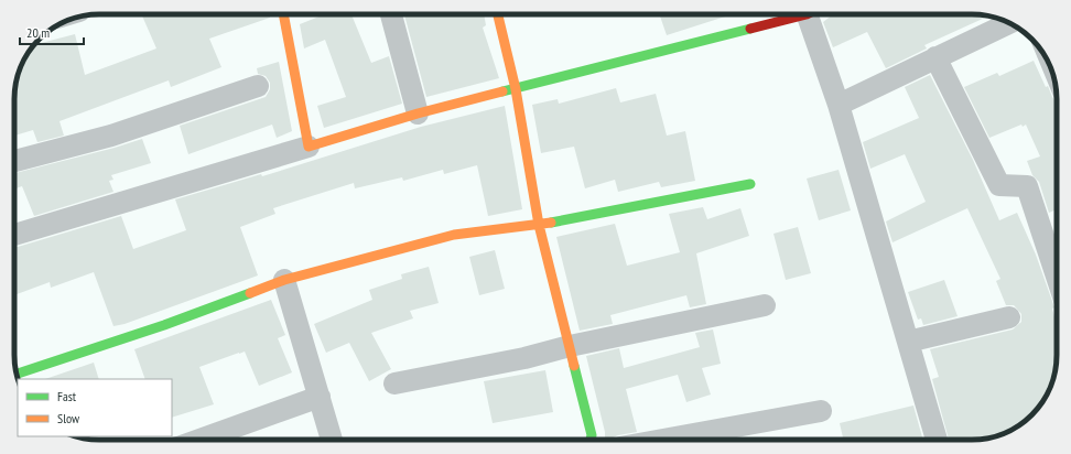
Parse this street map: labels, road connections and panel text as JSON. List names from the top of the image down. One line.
{"legend":["Fast","Slow"],"scale_bar":"20 m"}
